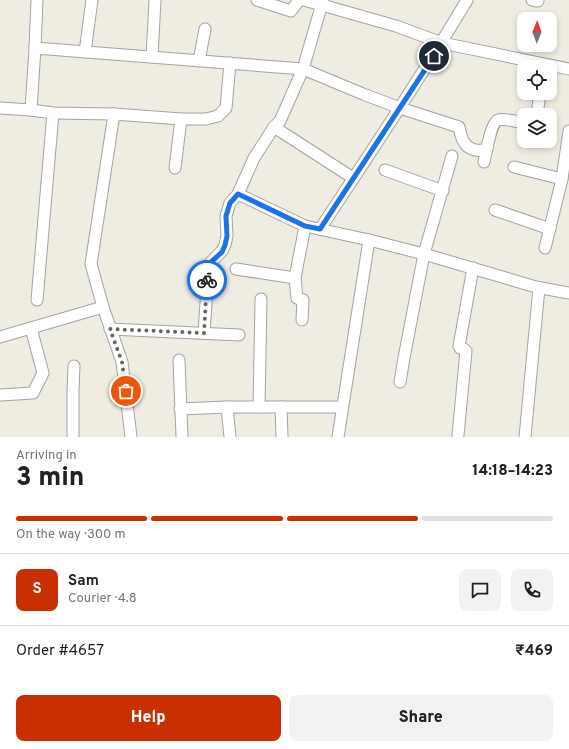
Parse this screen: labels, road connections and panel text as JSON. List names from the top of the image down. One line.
{"north":"top","page":{"heading":["3 min","Arriving in","14:18–14:23"],"panel":["Sam","Courier · 4.8","Order #4657","₹469"],"bar":"On the way · 300 m","round":"S","buttons":["Help","Share"]}}
